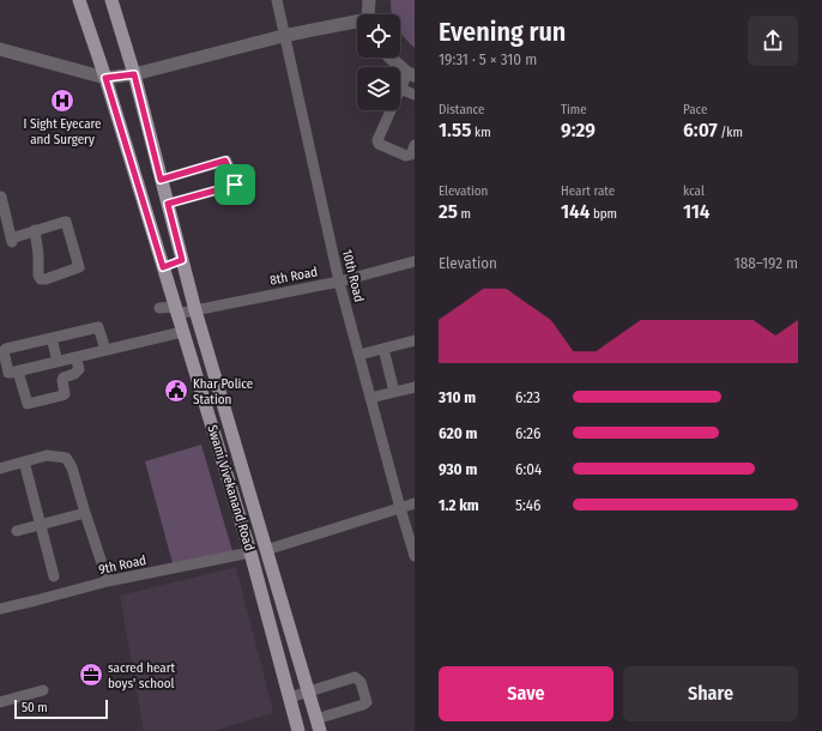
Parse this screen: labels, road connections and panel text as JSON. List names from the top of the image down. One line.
{"streets":{"main road":["Swami Vivekanand Road"],"street":["8th Road","10th Road","9th Road"]},"crossings":[["8th Road","10th Road"],["8th Road","Swami Vivekanand Road"],["Swami Vivekanand Road","9th Road"]],"places":{"hospital":["I Sight Eyecare and Surgery"],"public building":["Khar Police Station"],"office":["sacred heart boys' school"]},"scale_bar":"50 m","page":{"heading":["Evening run","19:31 · 5 × 310 m"],"stats":[["Distance","1.55 km"],["Time","9:29"],["Pace","6:07 /km"],["Elevation","25 m"],["Heart rate","144 bpm"],["kcal","114"]],"chart":["Elevation","188–192 m"],"list":[{"name":"310 m","note":"6:23"},{"name":"620 m","note":"6:26"},{"name":"930 m","note":"6:04"},{"name":"1.2 km","note":"5:46"}],"buttons":["Save","Share"],"scale":"50 m"}}
